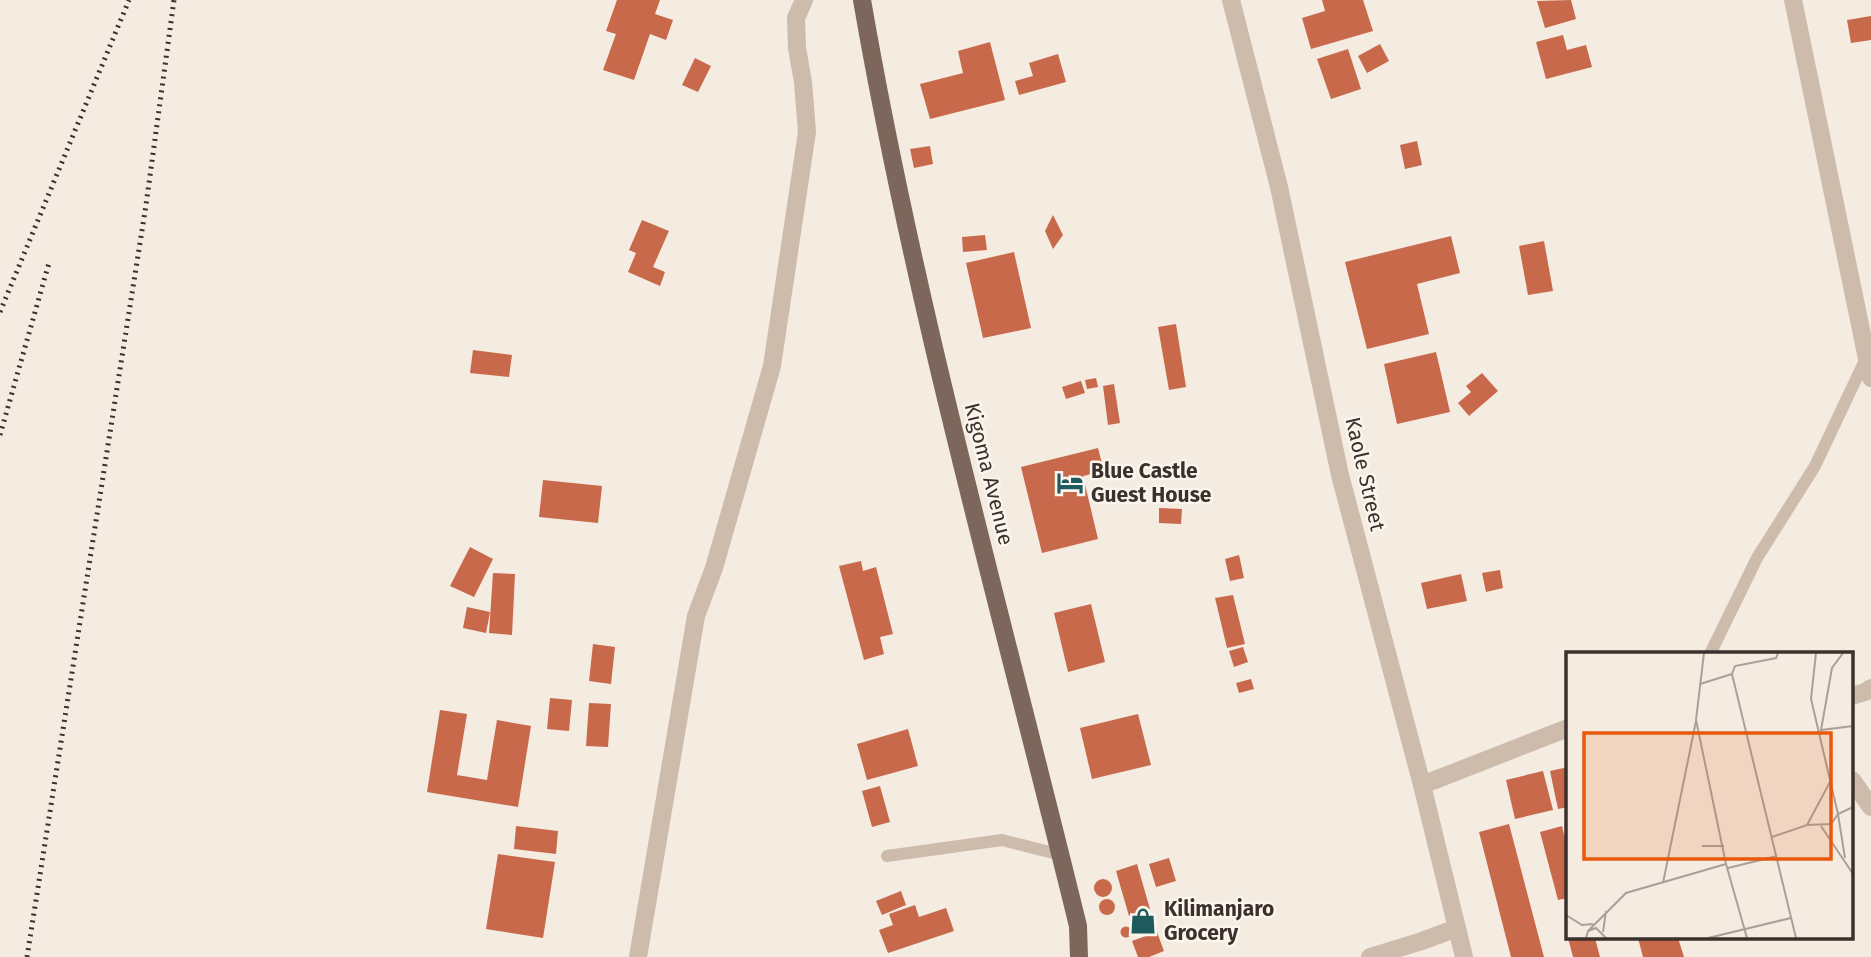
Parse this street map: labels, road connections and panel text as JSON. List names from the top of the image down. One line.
{"streets":{"main road":["Kigoma Avenue"],"street":["Kaole Street"]},"places":{"hotel":["Blue Castle Guest House"],"shop":["Kilimanjaro Grocery"]}}
